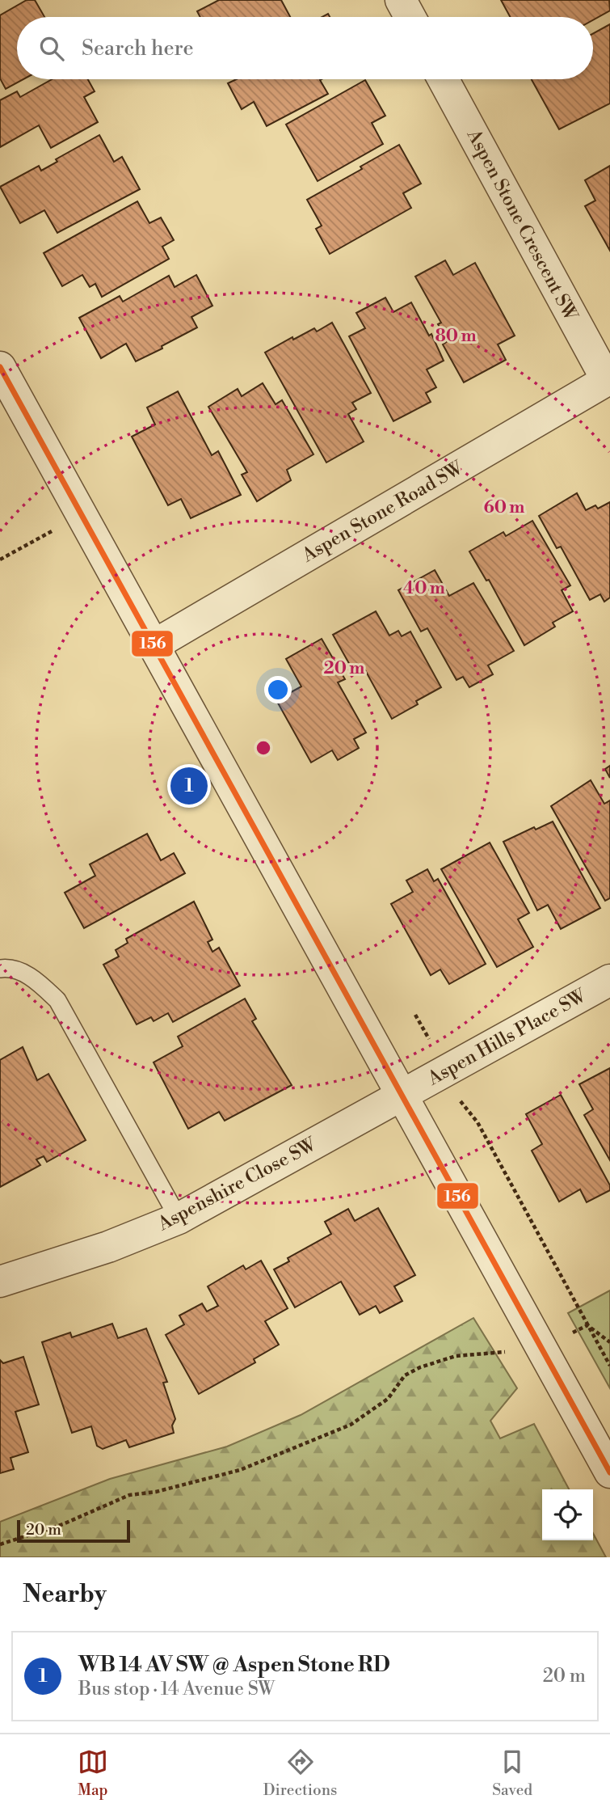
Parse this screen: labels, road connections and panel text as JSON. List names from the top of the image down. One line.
{"streets":{"street":["Aspen Stone Crescent SW","Aspen Stone Road SW","Aspen Hills Place SW","Aspenshire Close SW"]},"crossings":[["Aspen Stone Crescent SW","Aspen Stone Road SW"],["Aspen Hills Place SW","Aspenshire Close SW"]],"lines":["transit line 156"],"scale_bar":"20 m","page":{"search":"Search here","pins":"1","scale":"20 m","heading":"Nearby","list":[{"mark":"1","name":"WB 14 AV SW @ Aspen Stone RD","note":"Bus stop · 14 Avenue SW","value":"20 m"}],"nav":["Map","Directions","Saved"]},"rings":["80 m","60 m","40 m","20 m"]}
